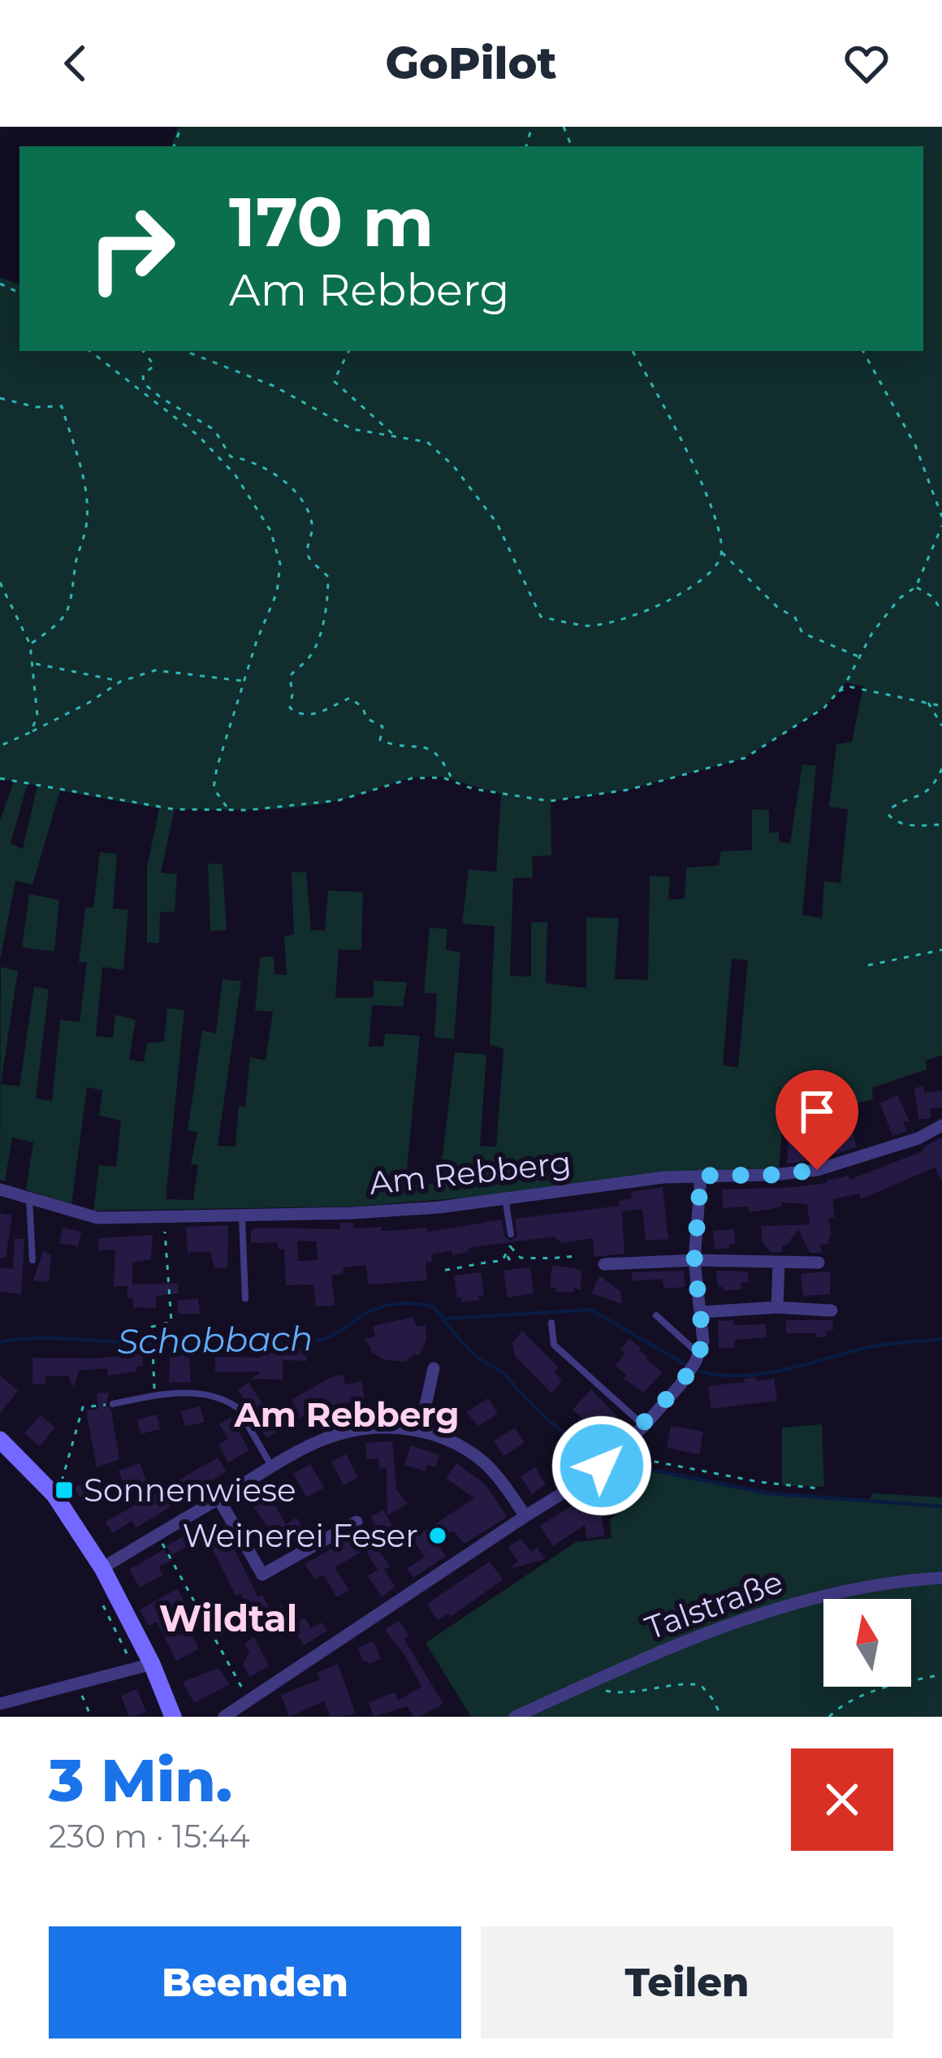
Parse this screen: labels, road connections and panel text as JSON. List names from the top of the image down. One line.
{"streets":{"street":["Am Rebberg","Talstraße"]},"districts":["Am Rebberg","Wildtal"],"water":["Schobbach"],"places":{"transit":["Sonnenwiese"],"other":["Weinerei Feser"]},"north":"top","page":{"header":"GoPilot","turn":["170 m","Am Rebberg"],"heading":["3 Min.","230 m · 15:44"],"buttons":["Beenden","Teilen"]}}
